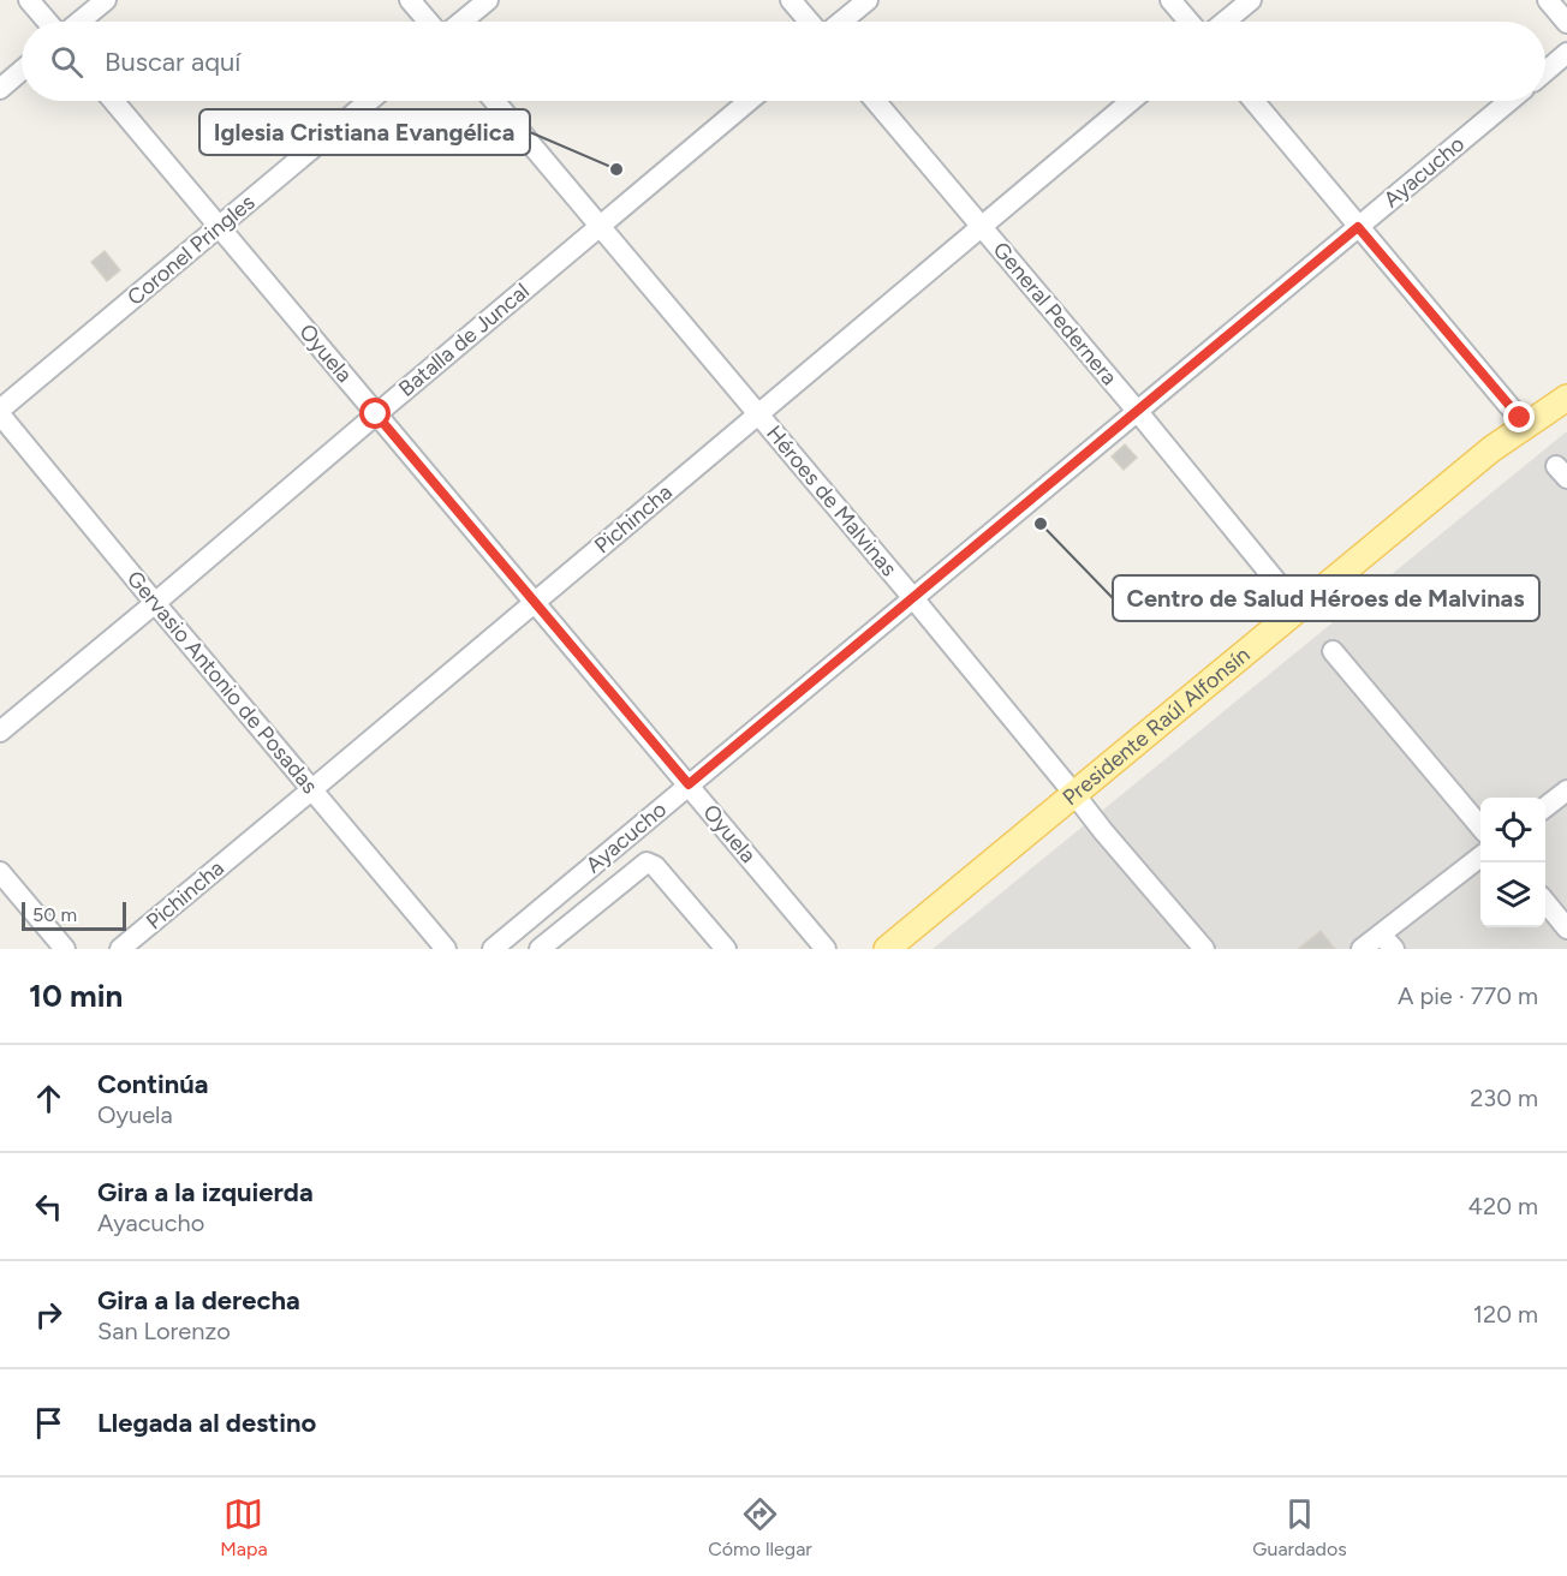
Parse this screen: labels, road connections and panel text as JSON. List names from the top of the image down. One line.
{"streets":{"main road":["Presidente Raúl Alfonsín"],"street":["Ayacucho","Coronel Pringles","General Pedernera","Batalla de Juncal","Oyuela","Héroes de Malvinas","Pichincha","Gervasio Antonio de Posadas"]},"crossings":[["Ayacucho","General Pedernera"],["Ayacucho","Oyuela"],["Ayacucho","Héroes de Malvinas"],["Coronel Pringles","Oyuela"],["Coronel Pringles","Gervasio Antonio de Posadas"],["General Pedernera","Pichincha"],["General Pedernera","Presidente Raúl Alfonsín"],["Batalla de Juncal","Oyuela"],["Batalla de Juncal","Héroes de Malvinas"],["Batalla de Juncal","Gervasio Antonio de Posadas"],["Oyuela","Pichincha"],["Héroes de Malvinas","Pichincha"],["Héroes de Malvinas","Presidente Raúl Alfonsín"],["Pichincha","Gervasio Antonio de Posadas"]],"places":["Iglesia Cristiana Evangélica","Centro de Salud Héroes de Malvinas"],"scale_bar":"50 m","page":{"search":"Buscar aquí","scale":"50 m","heading":["10 min","A pie · 770 m"],"list":[["Continúa","Oyuela","230 m"],["Gira a la izquierda","Ayacucho","420 m"],["Gira a la derecha","San Lorenzo","120 m"],"Llegada al destino"],"nav":["Mapa","Cómo llegar","Guardados"]}}
